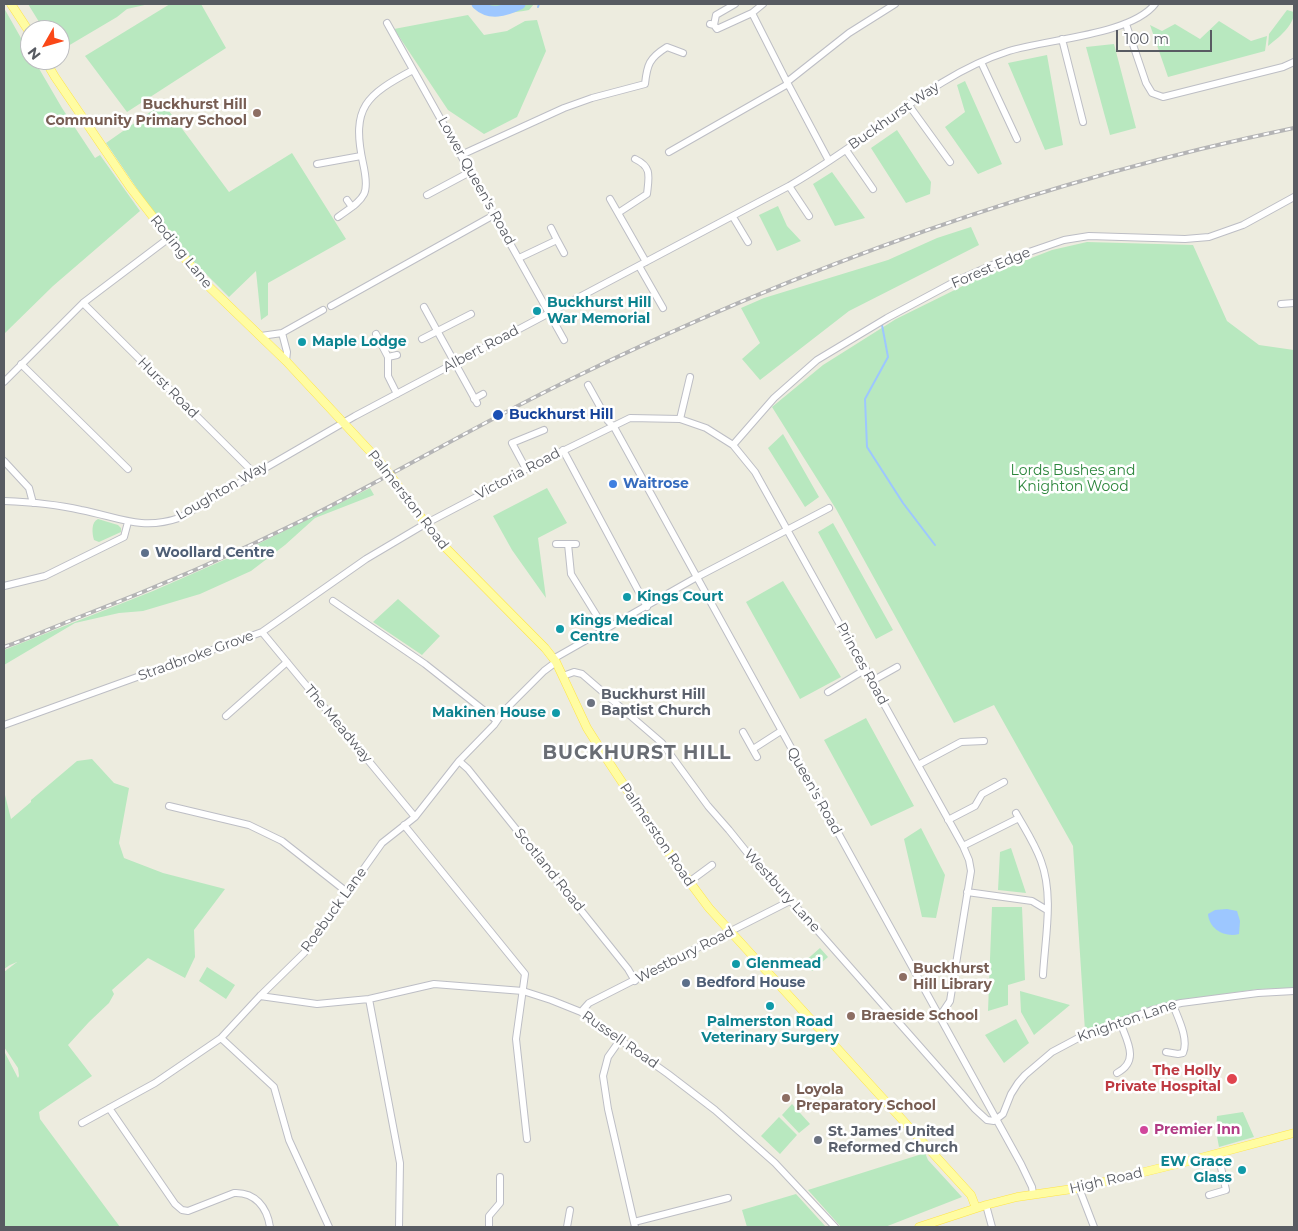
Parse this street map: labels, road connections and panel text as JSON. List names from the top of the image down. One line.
{"streets":{"main road":["Roding Lane","Palmerston Road","High Road"],"street":["Buckhurst Way","Lower Queen's Road","Forest Edge","Albert Road","Hurst Road","Victoria Road","Loughton Way","Stradbroke Grove","Princes Road","The Meadway","Queen's Road","Scotland Road","Westbury Lane","Roebuck Lane","Westbury Road","Knighton Lane","Russell Road"]},"crossings":[["Buckhurst Way","Albert Road"],["Lower Queen's Road","Albert Road"],["Roding Lane","Albert Road"],["Roding Lane","Loughton Way"],["Roding Lane","Palmerston Road"],["Forest Edge","Princes Road"],["Albert Road","Loughton Way"],["Albert Road","Palmerston Road"],["Hurst Road","Loughton Way"],["Victoria Road","Palmerston Road"],["Victoria Road","Stradbroke Grove"],["Victoria Road","Princes Road"],["Victoria Road","Queen's Road"],["Loughton Way","Palmerston Road"],["Palmerston Road","Stradbroke Grove"],["Palmerston Road","Westbury Lane"],["Palmerston Road","Roebuck Lane"],["Palmerston Road","Westbury Road"],["Palmerston Road","High Road"],["Stradbroke Grove","The Meadway"],["Princes Road","Queen's Road"],["Princes Road","Roebuck Lane"],["The Meadway","Roebuck Lane"],["Queen's Road","Westbury Lane"],["Queen's Road","Roebuck Lane"],["Queen's Road","Knighton Lane"],["Queen's Road","High Road"],["Scotland Road","Roebuck Lane"],["Scotland Road","Westbury Road"],["Westbury Lane","Westbury Road"],["Westbury Lane","Knighton Lane"],["Roebuck Lane","Russell Road"],["Westbury Road","Russell Road"]],"districts":["BUCKHURST HILL"],"parks":["Lords Bushes and Knighton Wood"],"places":["Buckhurst Hill Community Primary School","Buckhurst Hill War Memorial","Maple Lodge","Buckhurst Hill","Waitrose","Woollard Centre","Kings Court","Kings Medical Centre","Buckhurst Hill Baptist Church","Makinen House","Glenmead","Buckhurst Hill Library","Bedford House","Palmerston Road Veterinary Surgery","Braeside School","The Holly Private Hospital","Loyola Preparatory School","Premier Inn","St. James' United Reformed Church","EW Grace Glass"],"scale_bar":"100 m","north":"bottom left"}
